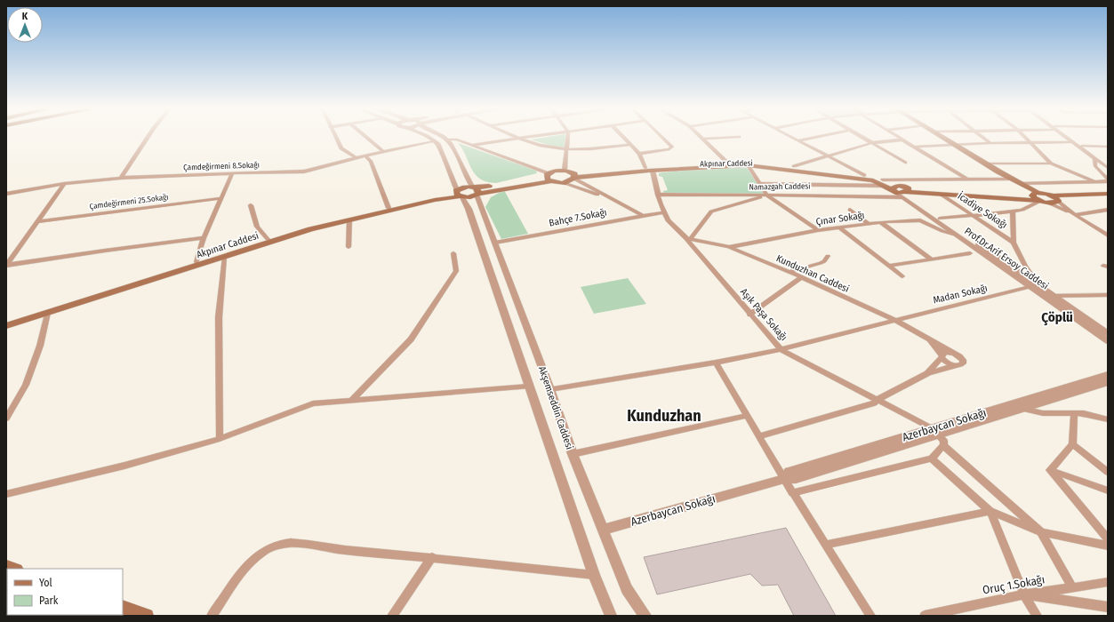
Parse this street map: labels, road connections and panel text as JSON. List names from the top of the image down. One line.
{"streets":{"main road":["Akpınar Caddesi"],"street":["Çamdeğirmeni 8.Sokağı","Namazgah Caddesi","Çamdeğirmeni 25.Sokağı","İcadiye Sokağı","Bahçe 7.Sokağı","Çınar Sokağı","Prof.Dr.Arif Ersoy Caddesi","Kunduzhan Caddesi","Madan Sokağı","Aşık Paşa Sokağı","Akşemseddin Caddesi","Azerbaycan Sokağı","Oruç 1.Sokağı"]},"crossings":[["Akpınar Caddesi","Namazgah Caddesi"],["Akpınar Caddesi","İcadiye Sokağı"],["Akpınar Caddesi","Prof.Dr.Arif Ersoy Caddesi"],["Akpınar Caddesi","Aşık Paşa Sokağı"],["Akpınar Caddesi","Akşemseddin Caddesi"],["Çamdeğirmeni 8.Sokağı","Akşemseddin Caddesi"],["Namazgah Caddesi","Prof.Dr.Arif Ersoy Caddesi"],["Namazgah Caddesi","Aşık Paşa Sokağı"],["Bahçe 7.Sokağı","Aşık Paşa Sokağı"],["Bahçe 7.Sokağı","Akşemseddin Caddesi"],["Çınar Sokağı","Prof.Dr.Arif Ersoy Caddesi"],["Çınar Sokağı","Kunduzhan Caddesi"],["Prof.Dr.Arif Ersoy Caddesi","Madan Sokağı"],["Kunduzhan Caddesi","Madan Sokağı"],["Kunduzhan Caddesi","Aşık Paşa Sokağı"],["Madan Sokağı","Aşık Paşa Sokağı"],["Madan Sokağı","Akşemseddin Caddesi"],["Aşık Paşa Sokağı","Azerbaycan Sokağı"],["Akşemseddin Caddesi","Azerbaycan Sokağı"]],"districts":["Çöplü","Kunduzhan"],"legend":["Yol","Park"],"north":"top"}
